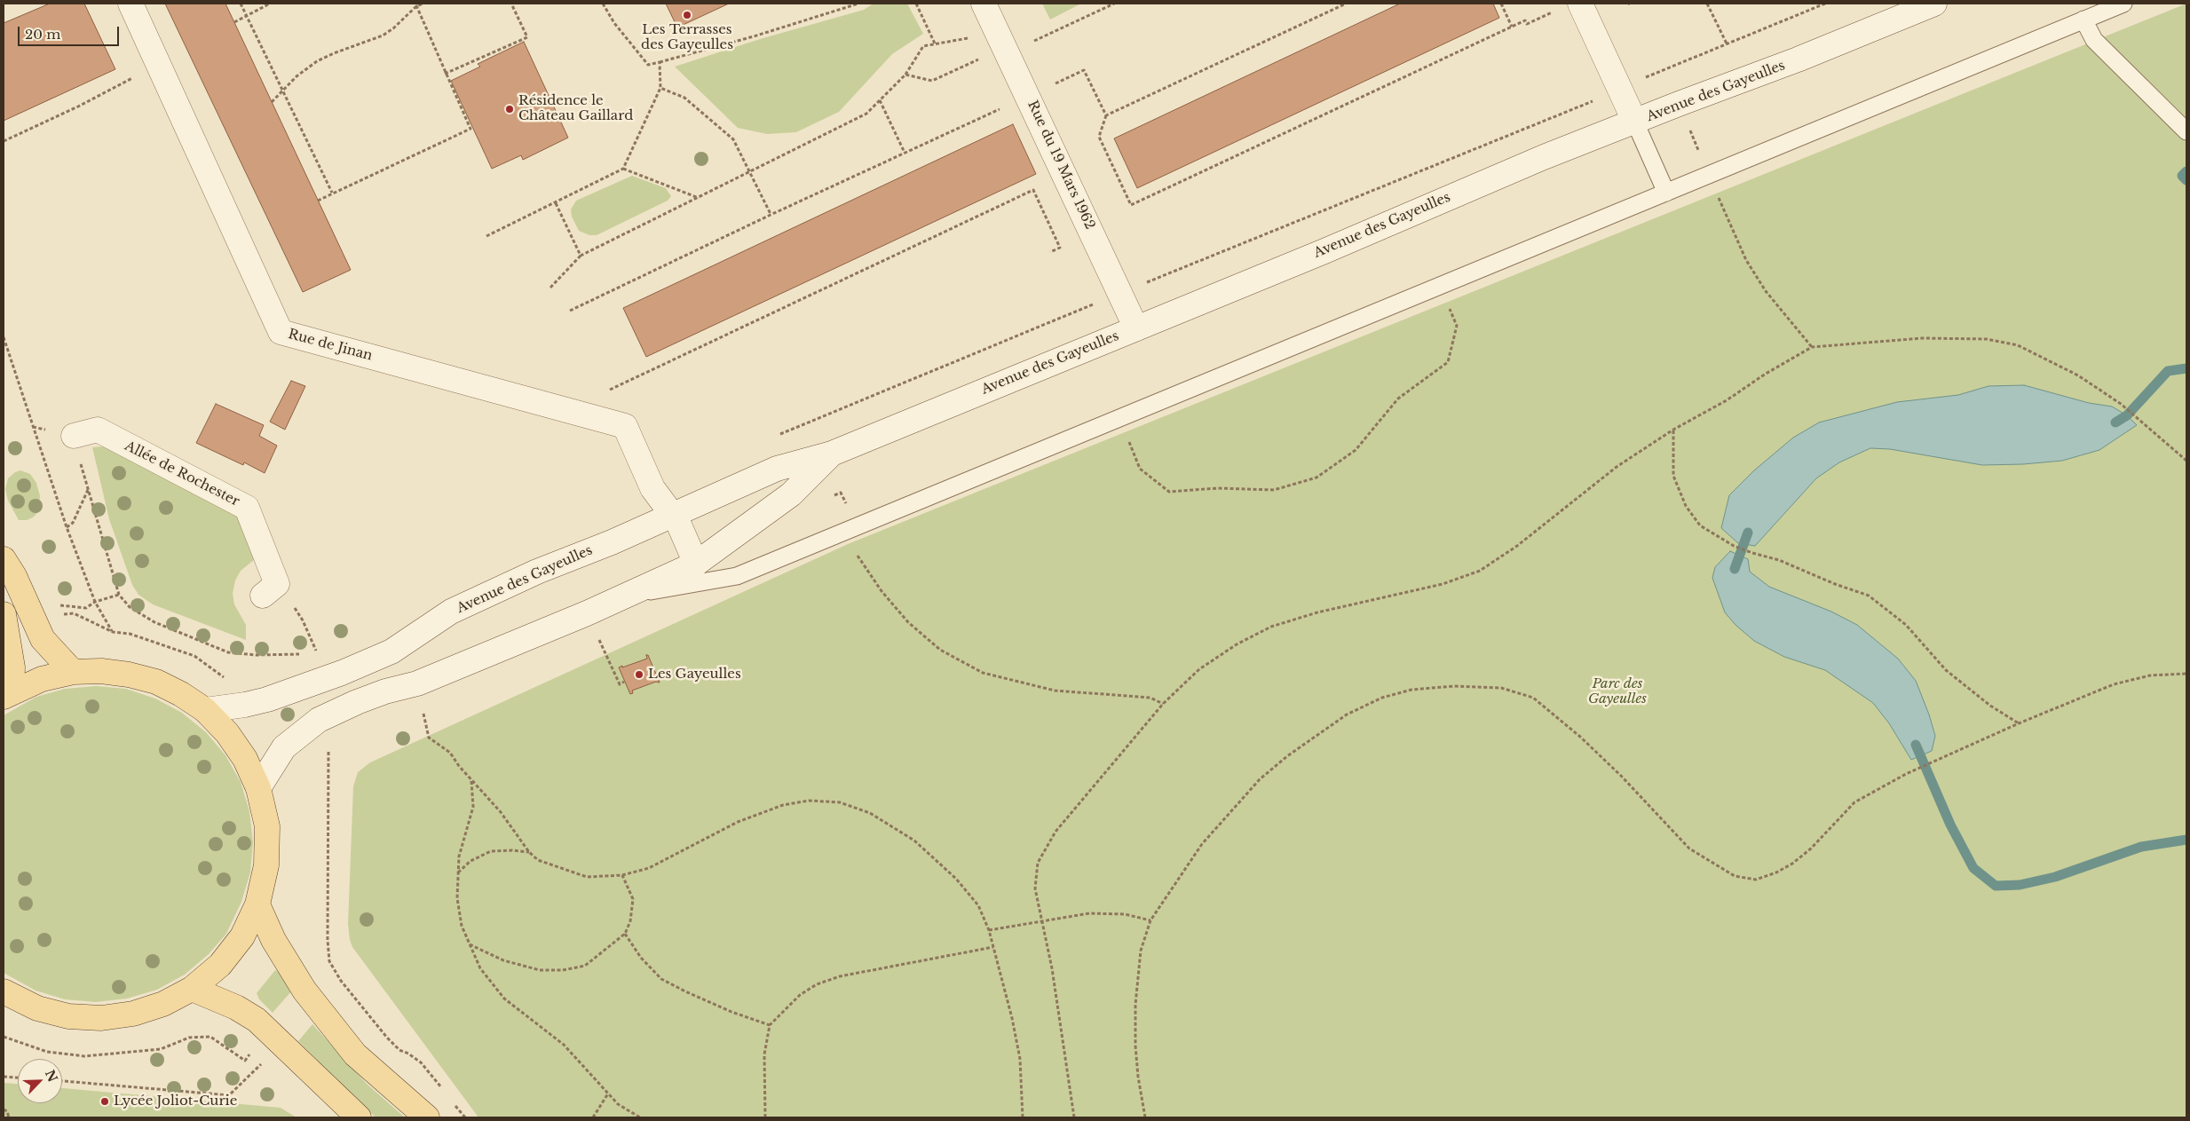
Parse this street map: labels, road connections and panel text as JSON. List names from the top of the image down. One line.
{"streets":{"street":["Avenue des Gayeulles","Rue du 19 Mars 1962","Rue de Jinan","Allée de Rochester"]},"crossings":[["Avenue des Gayeulles","Rue du 19 Mars 1962"],["Avenue des Gayeulles","Rue de Jinan"]],"parks":["Parc des Gayeulles"],"places":["Les Terrasses des Gayeulles","Résidence le Château Gaillard","Les Gayeulles","Lycée Joliot-Curie"],"scale_bar":"20 m","north":"top right"}
